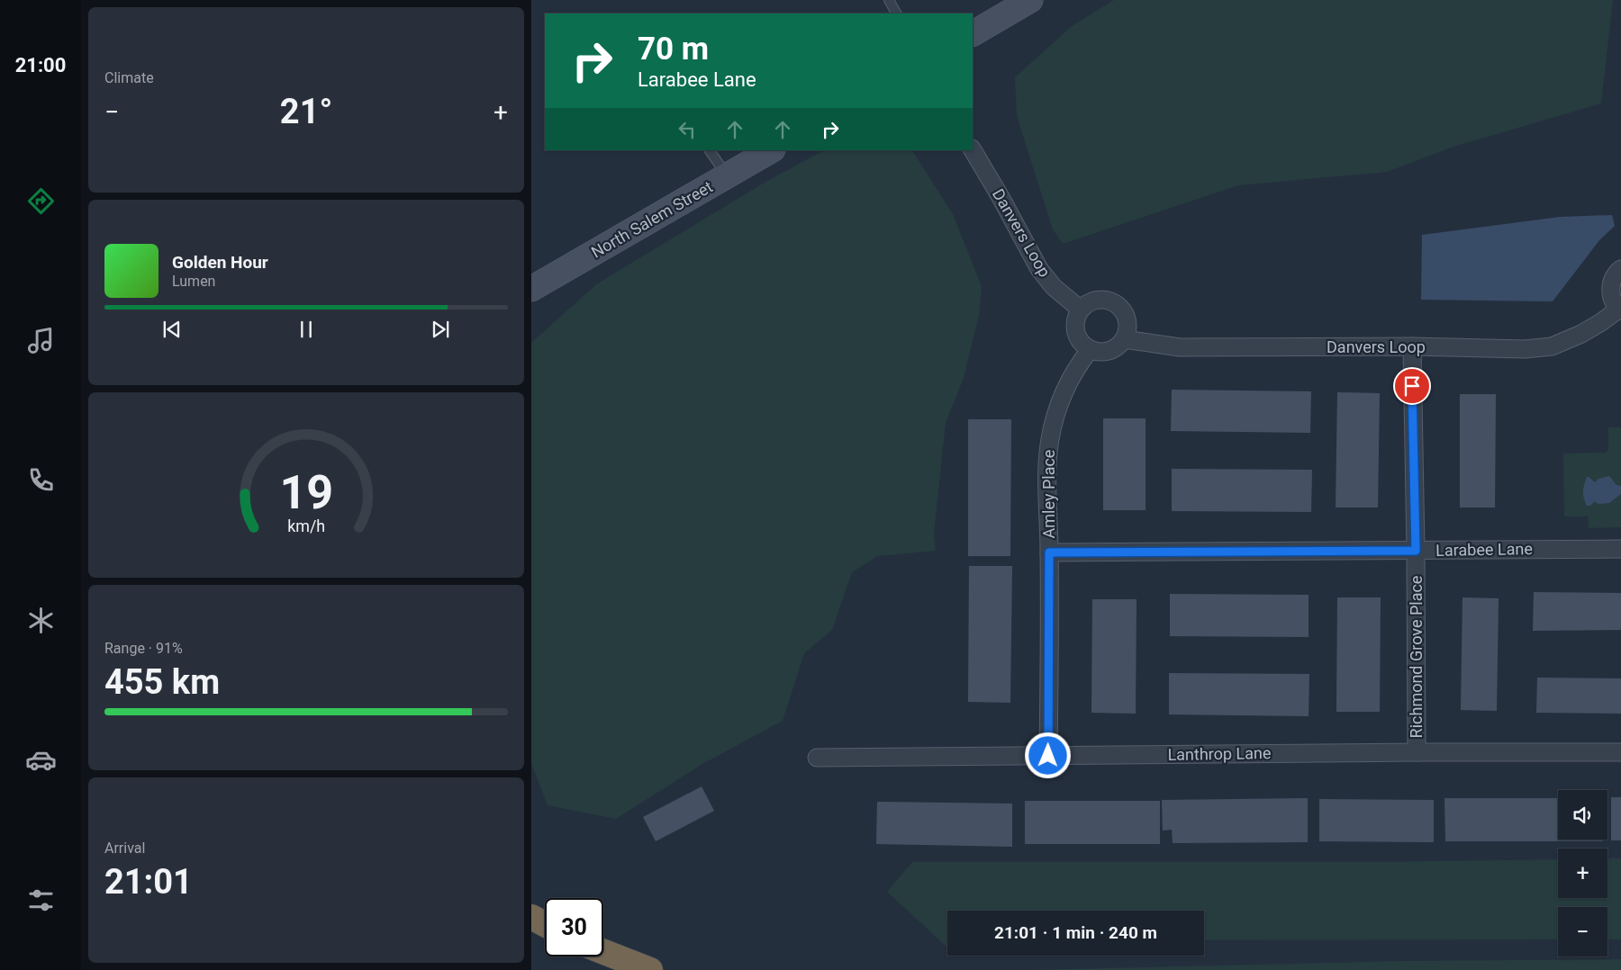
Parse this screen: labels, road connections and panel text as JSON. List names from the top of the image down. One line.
{"streets":{"main road":["North Salem Street"],"street":["Danvers Loop","Amley Place","Larabee Lane","Richmond Grove Place","Lanthrop Lane"]},"crossings":[["Danvers Loop","Amley Place"],["Danvers Loop","Richmond Grove Place"],["Amley Place","Larabee Lane"],["Amley Place","Lanthrop Lane"],["Larabee Lane","Richmond Grove Place"],["Richmond Grove Place","Lanthrop Lane"]],"page":{"tabs":"21:00","tile":["Climate",["Range · 91%","455 km"],["Arrival","21:01"]],"turn":["70 m","Larabee Lane"],"heat":["−","21°","+"],"song":["Golden Hour","Lumen"],"map_buttons":["+","−"],"limit":"30","trip":"21:01 · 1 min · 240 m","gauge":["19","km/h"]}}
